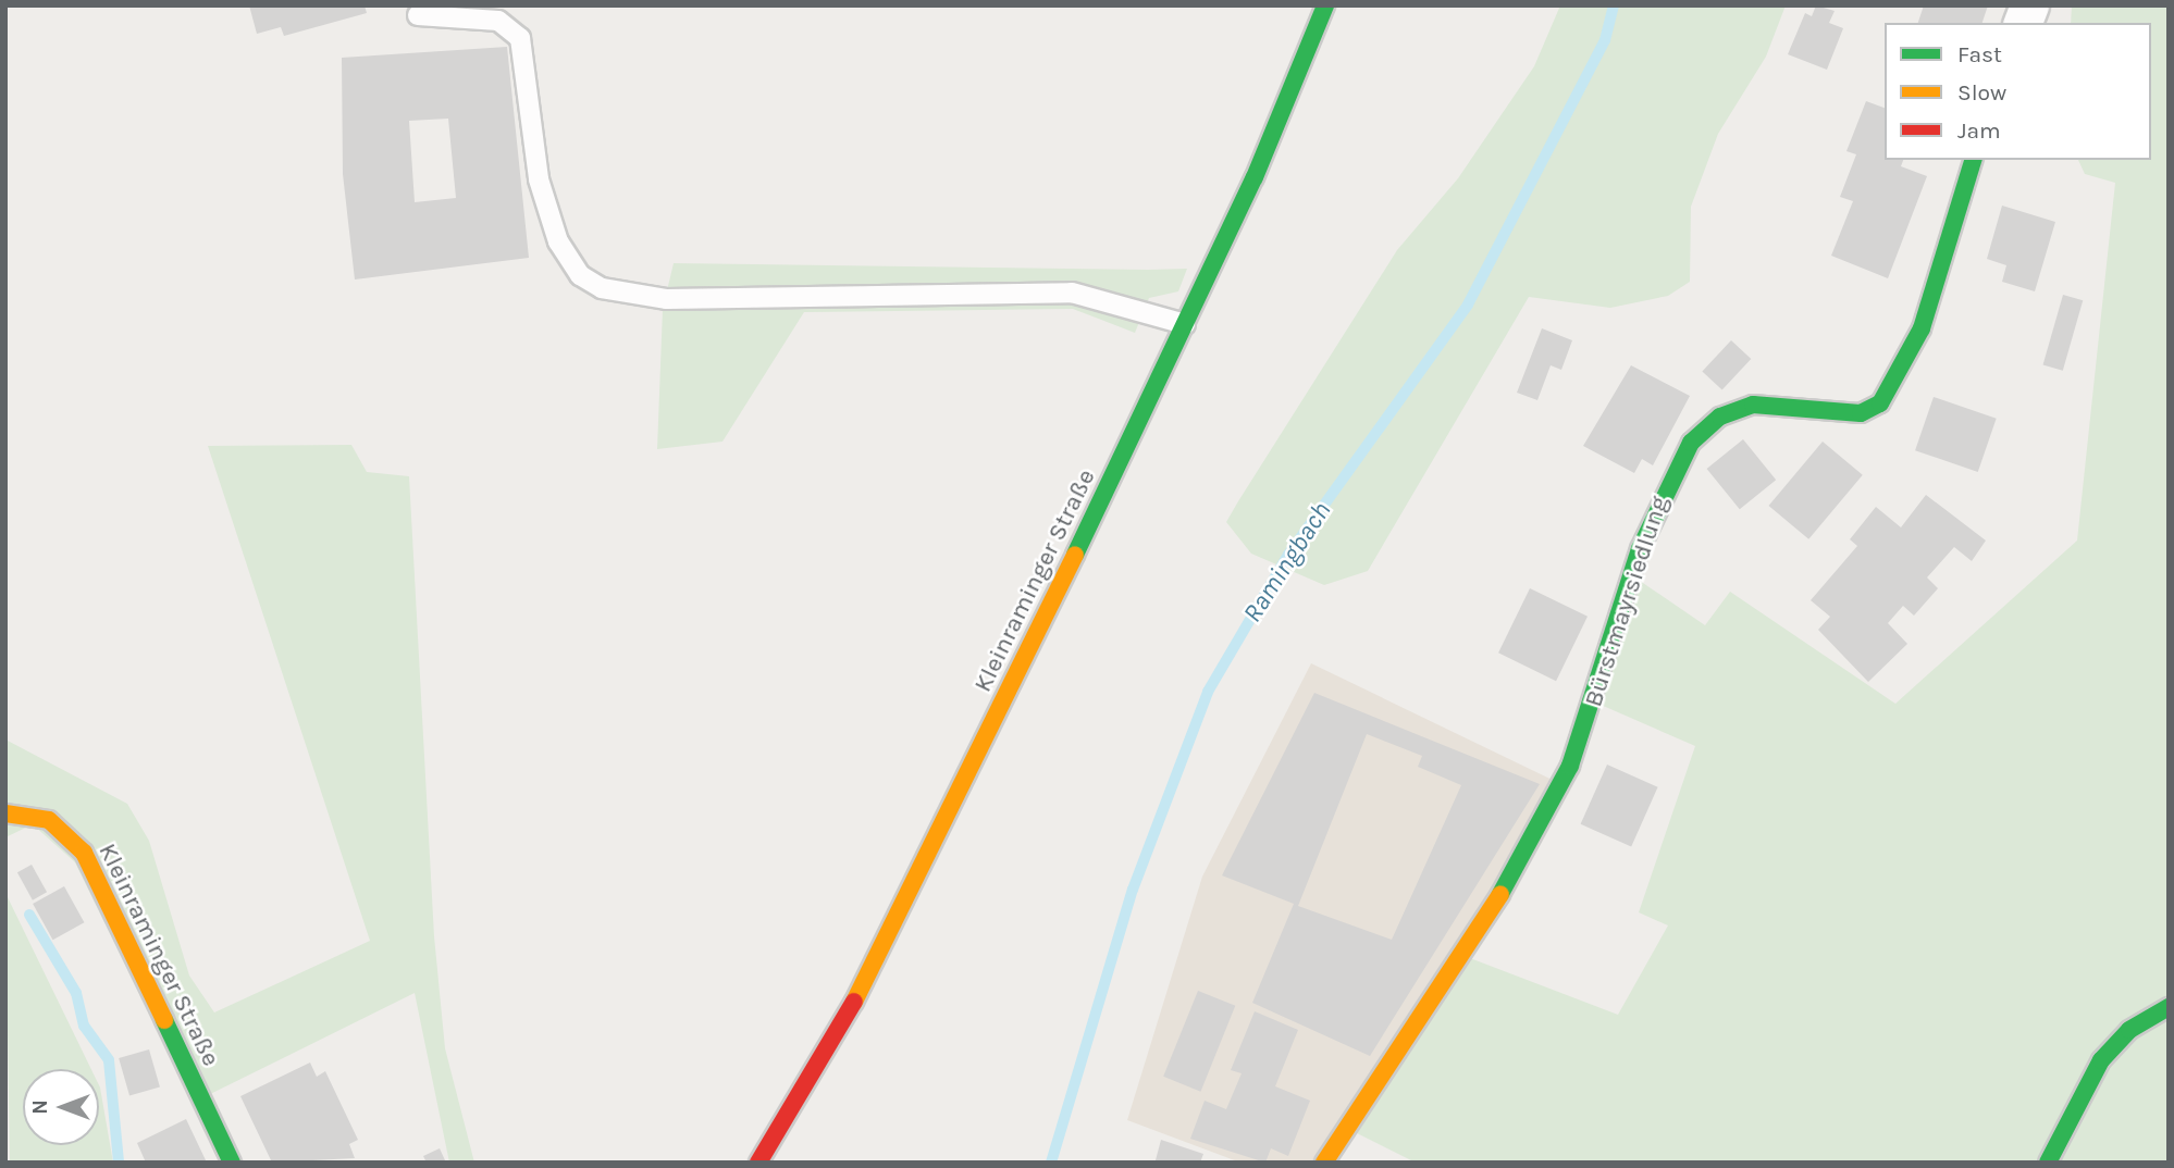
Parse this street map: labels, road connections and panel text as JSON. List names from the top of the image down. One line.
{"streets":{"street":["Kleinraminger Straße","Bürstmayrsiedlung"]},"water":["Ramingbach"],"legend":["Fast","Slow","Jam"],"north":"left"}
